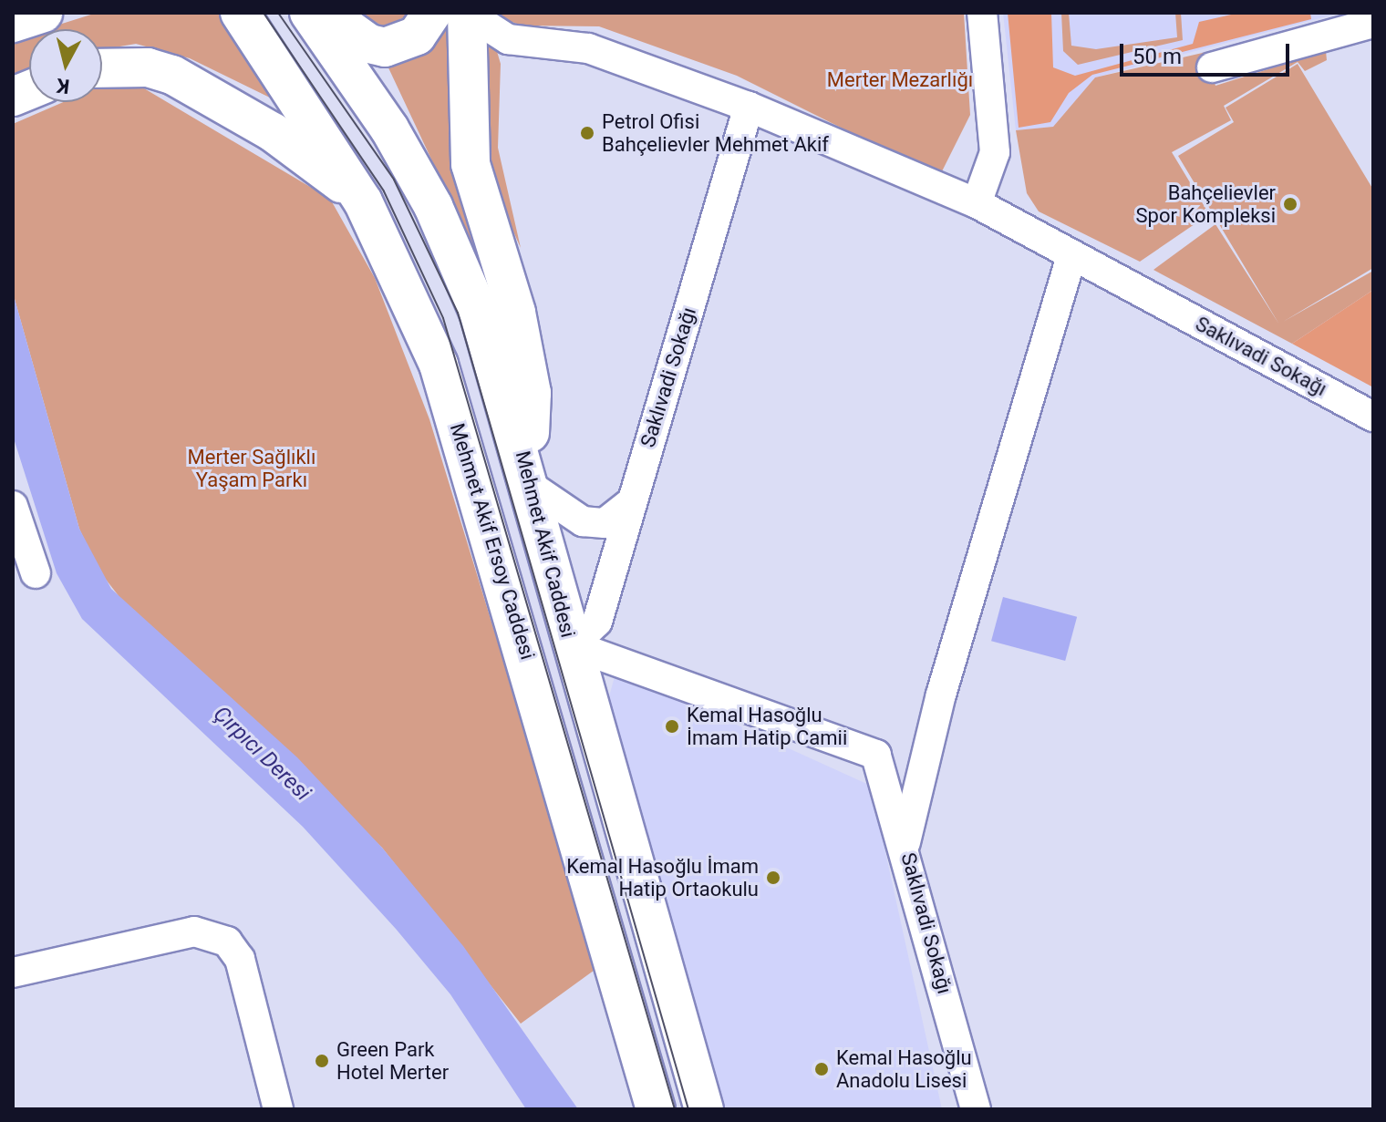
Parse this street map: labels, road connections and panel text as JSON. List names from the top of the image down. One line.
{"streets":{"main road":["Mehmet Akif Ersoy Caddesi","Mehmet Akif Caddesi"],"street":["Saklıvadi Sokağı"]},"water":["Çırpıcı Deresi"],"parks":["Merter Mezarlığı","Merter Sağlıklı Yaşam Parkı"],"places":["Petrol Ofisi Bahçelievler Mehmet Akif","Bahçelievler Spor Kompleksi","Kemal Hasoğlu İmam Hatip Camii","Kemal Hasoğlu İmam Hatip Ortaokulu","Green Park Hotel Merter","Kemal Hasoğlu Anadolu Lisesi"],"scale_bar":"50 m","north":"bottom"}
